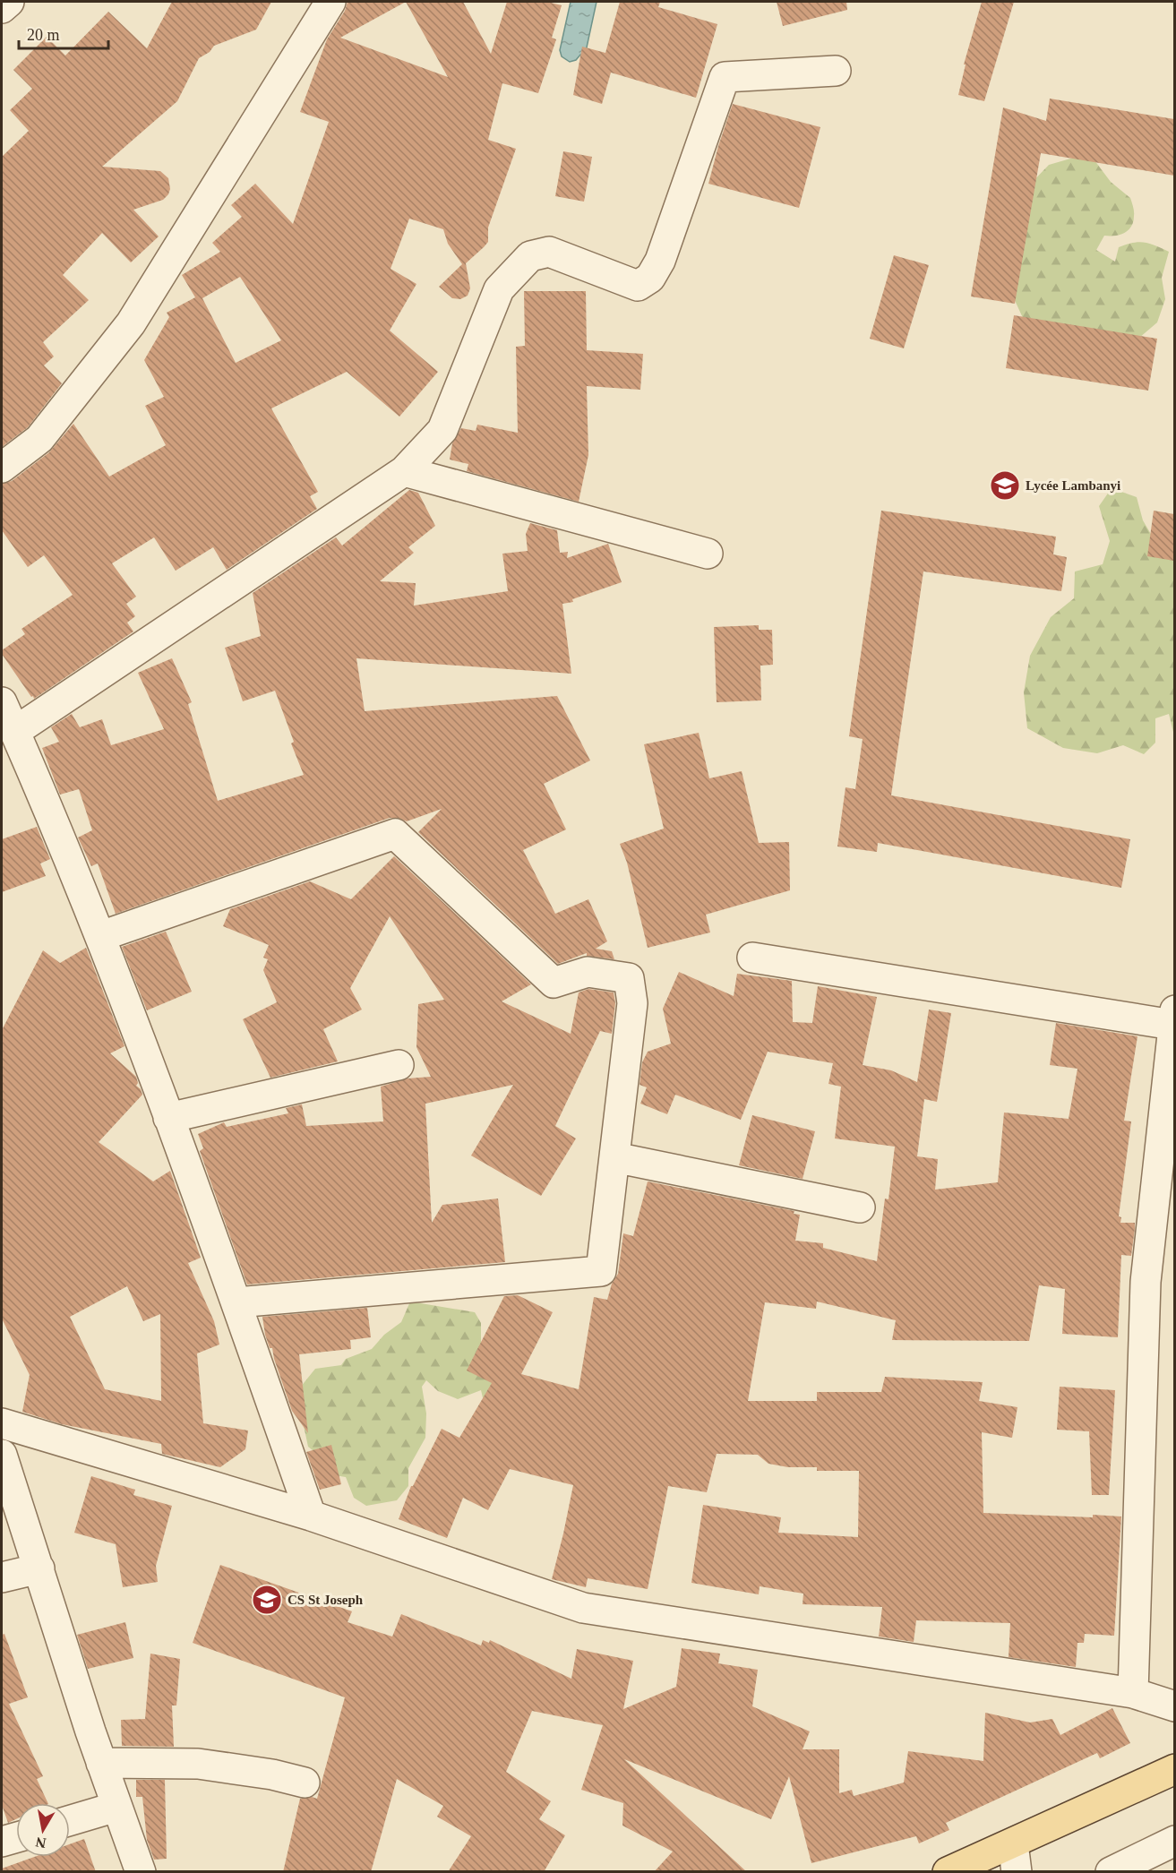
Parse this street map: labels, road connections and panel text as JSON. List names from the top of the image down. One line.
{"places":{"school or university":["Lycée Lambanyi","CS St Joseph"]},"scale_bar":"20 m","north":"bottom"}
